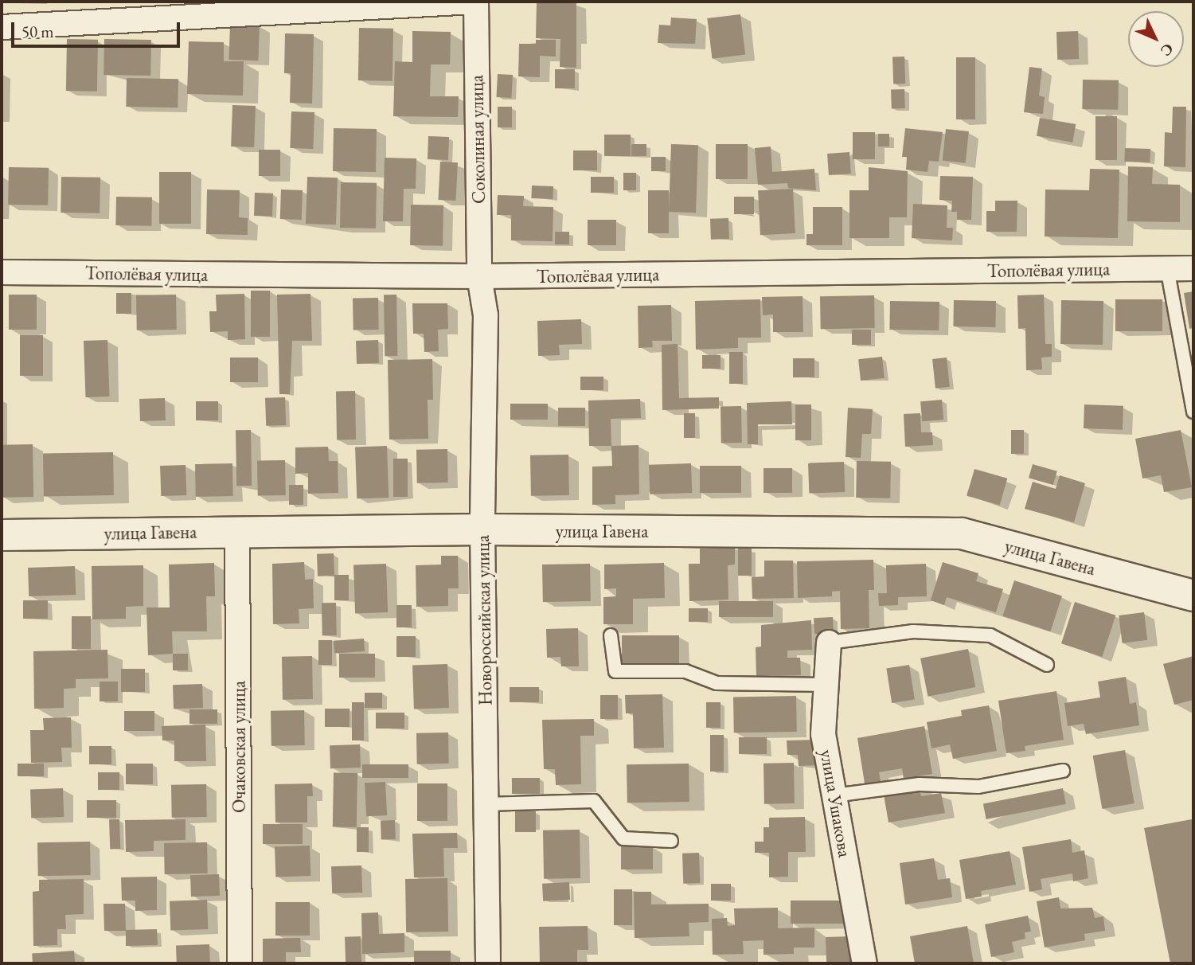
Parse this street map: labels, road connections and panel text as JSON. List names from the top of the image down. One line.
{"streets":{"street":["Соколиная улица","Тополёвая улица","улица Гавена","Новороссийская улица","Очаковская улица","улица Ушакова"]},"crossings":[["Соколиная улица","Тополёвая улица"],["Соколиная улица","Новороссийская улица"],["Тополёвая улица","Новороссийская улица"],["улица Гавена","Новороссийская улица"],["улица Гавена","Очаковская улица"]],"scale_bar":"50 m","north":"bottom right"}
